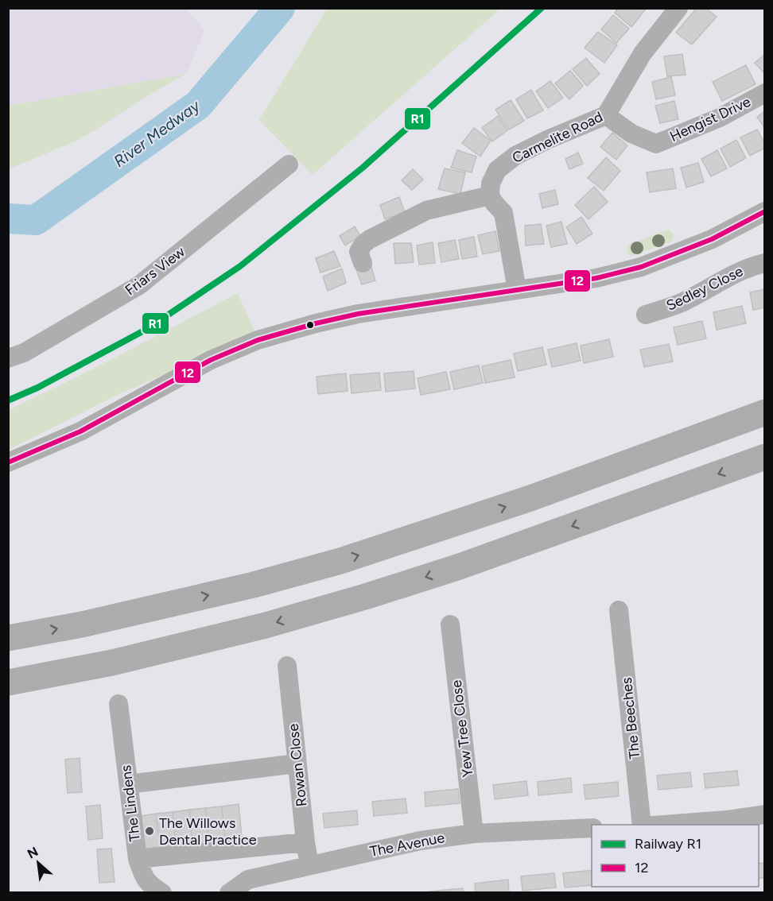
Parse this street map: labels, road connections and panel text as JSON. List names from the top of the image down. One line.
{"streets":{"street":["Hengist Drive","Carmelite Road","Friars View","Sedley Close","The Beeches","Yew Tree Close","Rowan Close","The Lindens","The Avenue"]},"crossings":[["Hengist Drive","Carmelite Road"],["Yew Tree Close","The Avenue"],["Rowan Close","The Avenue"]],"water":["River Medway"],"places":["The Willows Dental Practice"],"lines":["rail line R1","transit line 12"],"legend":["Railway R1","12"],"north":"top left"}
